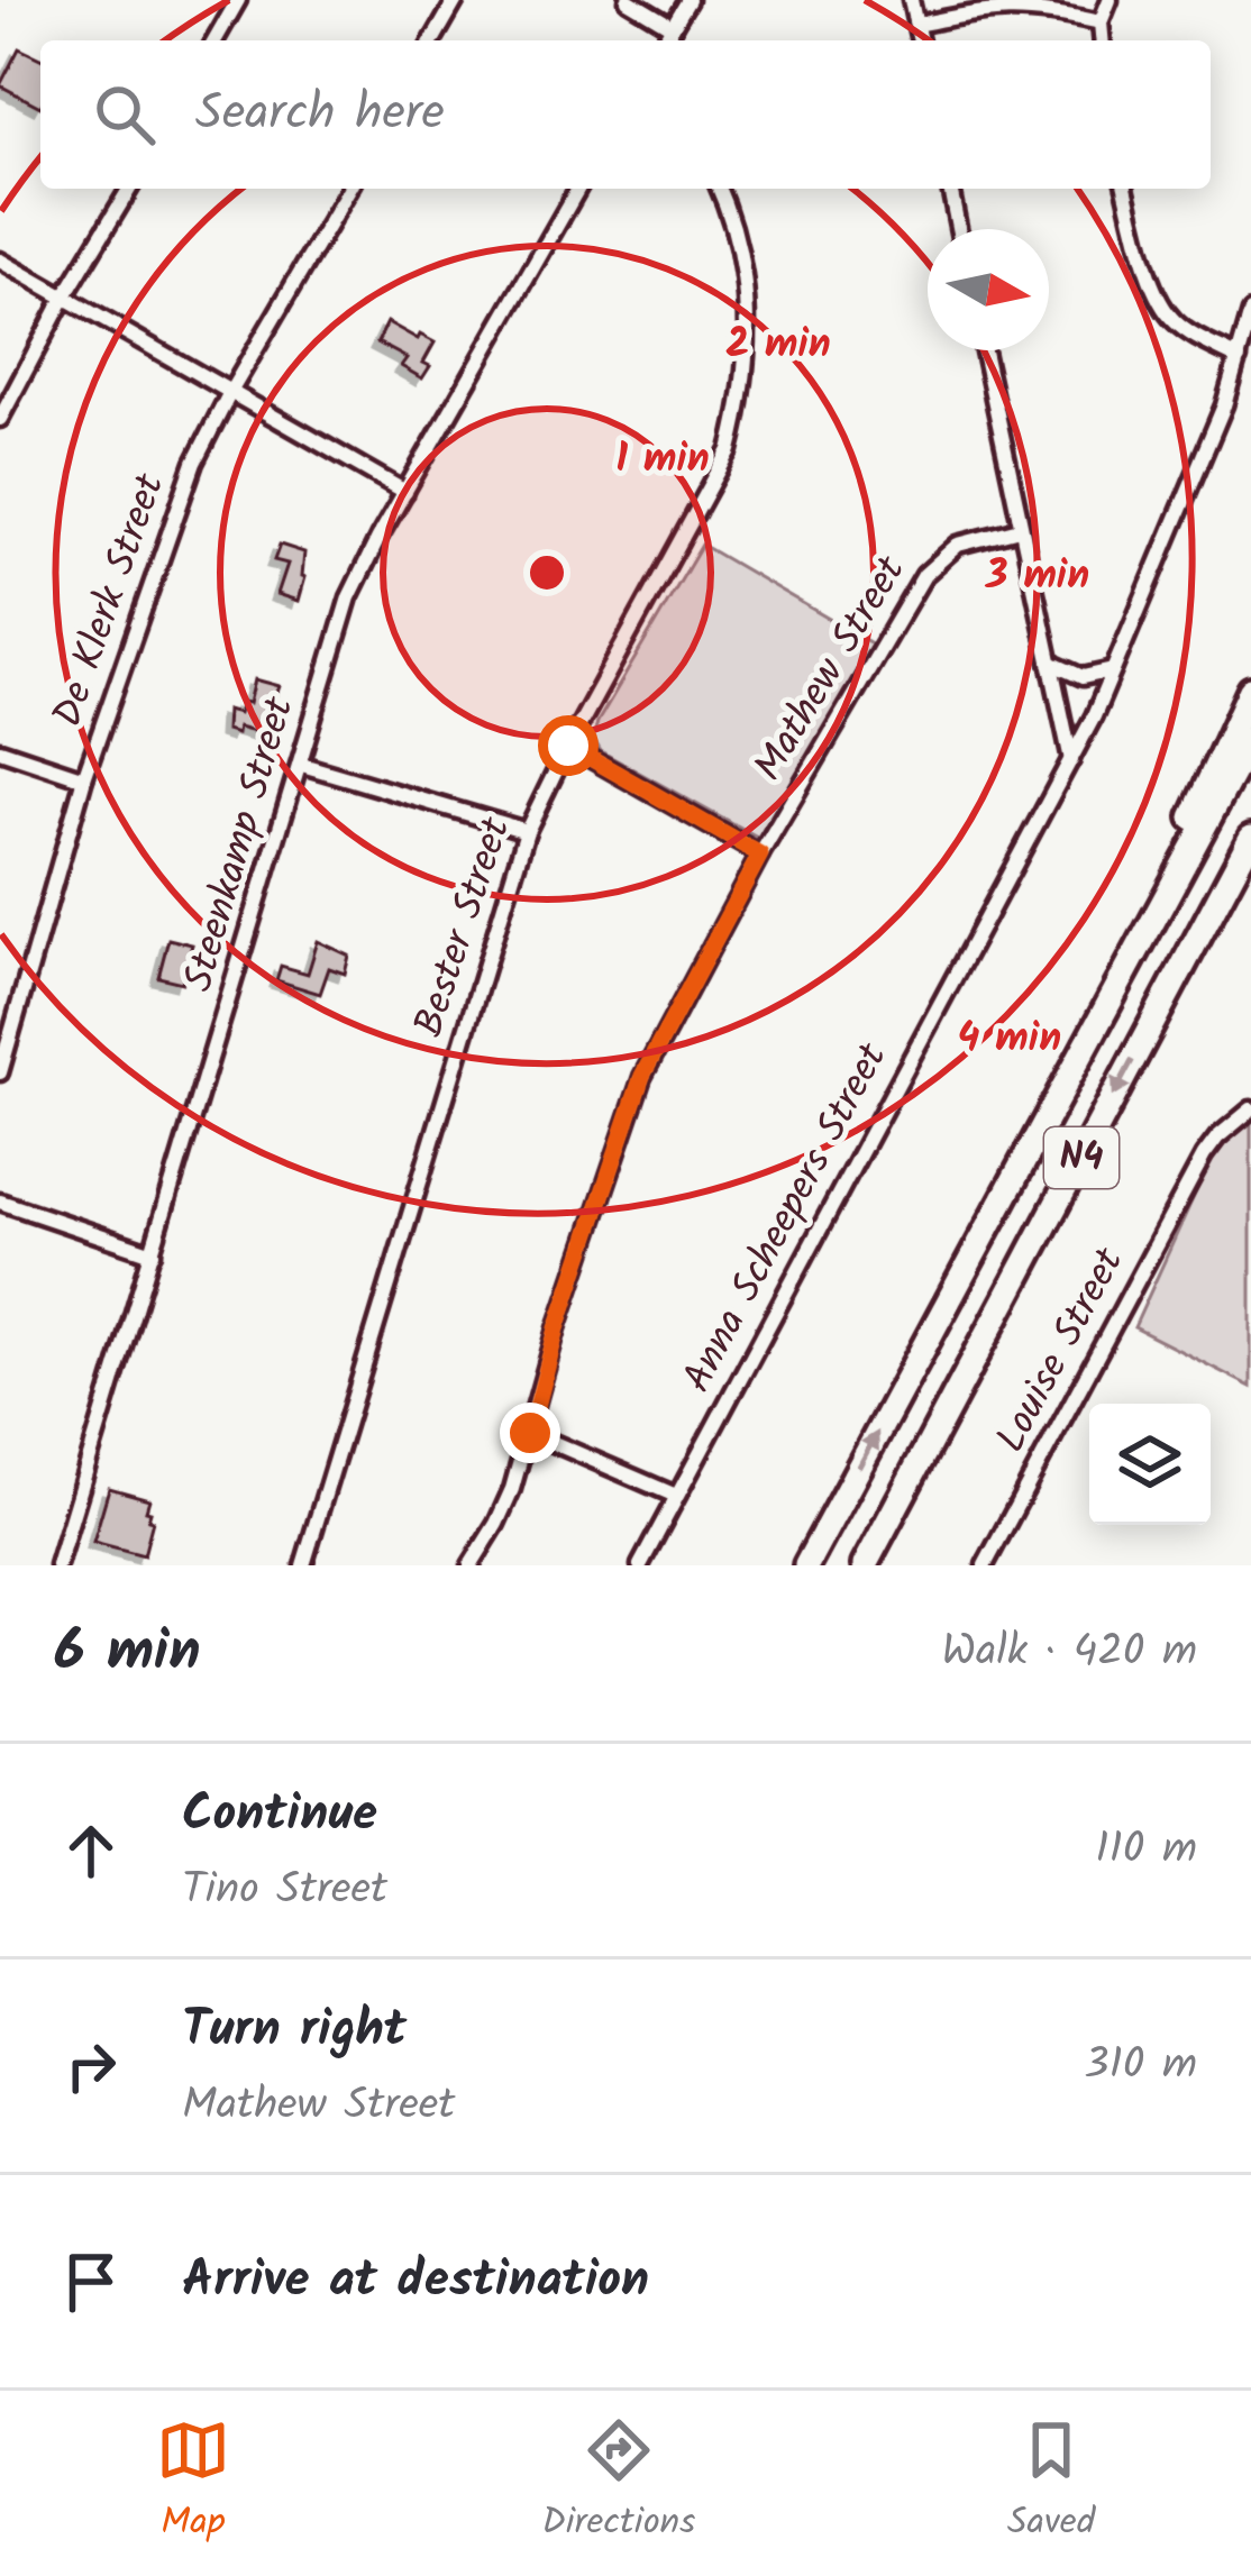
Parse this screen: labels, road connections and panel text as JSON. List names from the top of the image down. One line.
{"streets":{"highway":["N4"],"street":["De Klerk Street","Mathew Street","Steenkamp Street","Bester Street","Anna Scheepers Street","Louise Street"]},"north":"right","page":{"search":"Search here","heading":["6 min","Walk · 420 m"],"list":[["Continue","Tino Street","110 m"],["Turn right","Mathew Street","310 m"],"Arrive at destination"],"nav":["Map","Directions","Saved"]},"rings":["2 min","1 min","3 min","4 min"]}
